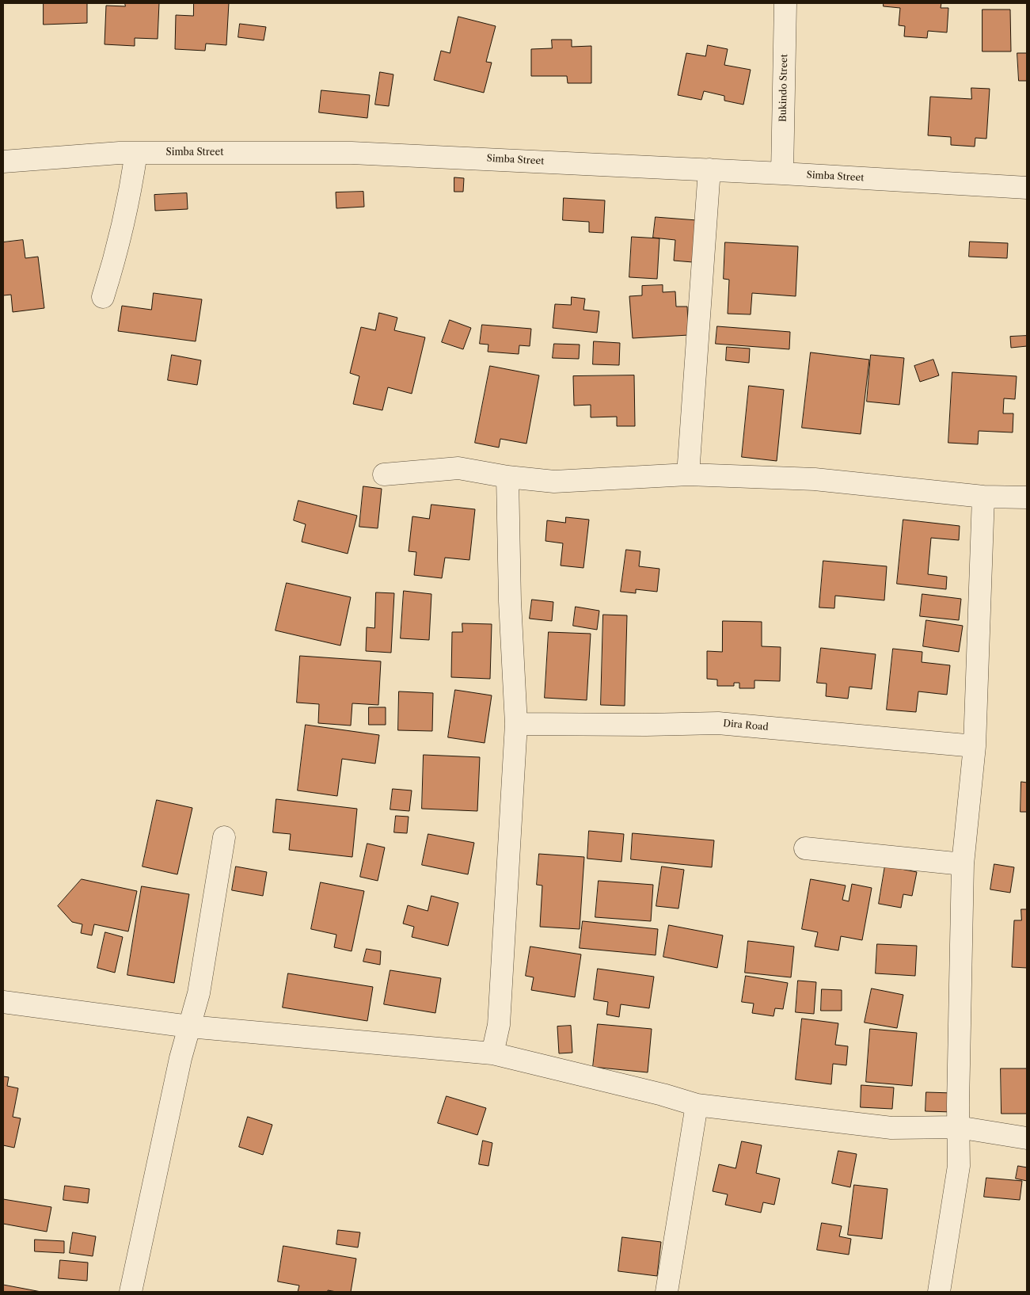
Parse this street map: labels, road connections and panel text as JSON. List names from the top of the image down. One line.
{"streets":{"street":["Bukindo Street","Simba Street","Dira Road"]},"crossings":[["Bukindo Street","Simba Street"]]}
